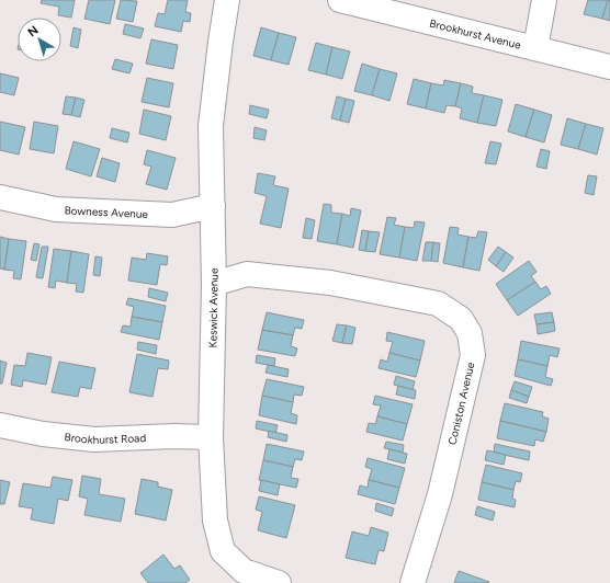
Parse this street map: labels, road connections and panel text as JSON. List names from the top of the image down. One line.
{"streets":{"street":["Brookhurst Avenue","Bowness Avenue","Keswick Avenue","Coniston Avenue","Brookhurst Road"]},"crossings":[["Bowness Avenue","Keswick Avenue"],["Keswick Avenue","Coniston Avenue"],["Keswick Avenue","Brookhurst Road"]],"north":"top left"}
